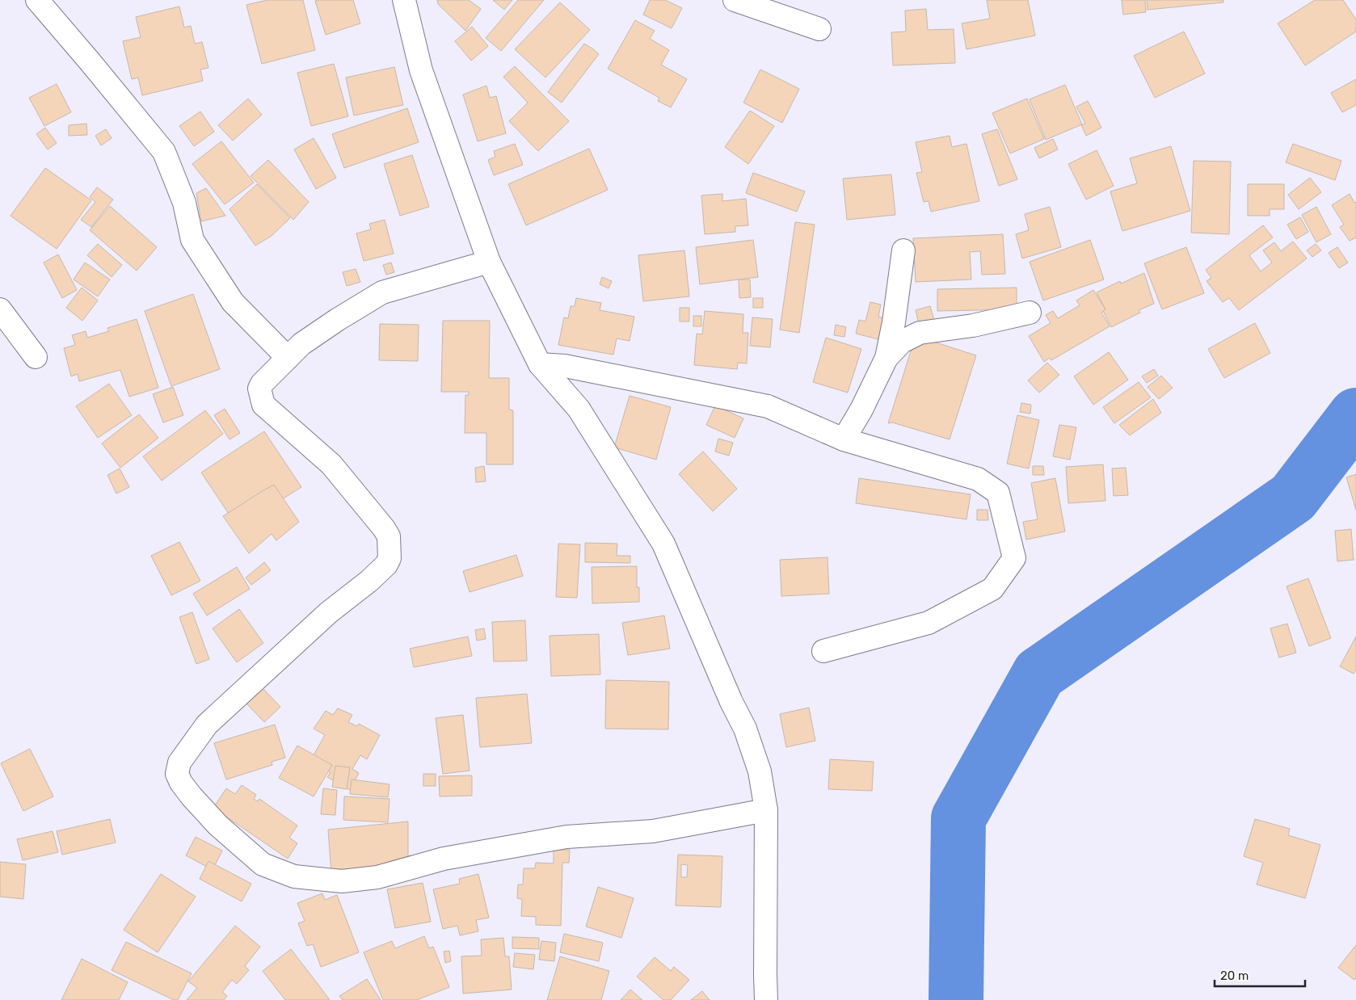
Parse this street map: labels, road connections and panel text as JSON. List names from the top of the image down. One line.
{"scale_bar":"20 m"}
